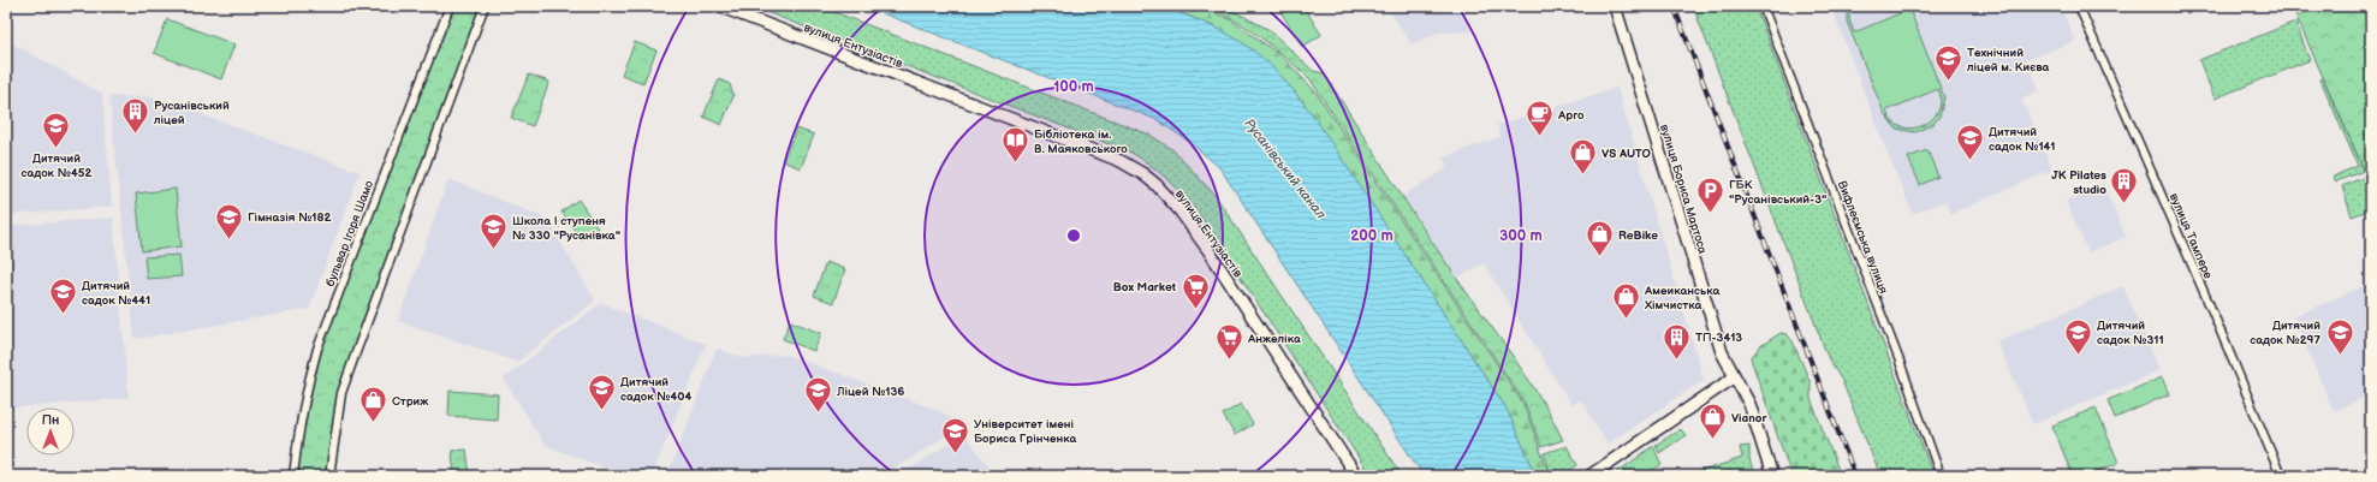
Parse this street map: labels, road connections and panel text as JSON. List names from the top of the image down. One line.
{"streets":{"street":["вулиця Ентузіастів","вулиця Бориса Мартоса","бульвар Ігоря Шамо","вулиця Тампере","Вифлеємська вулиця"]},"water":["Русанівський канал"],"places":{"school or university":["Технічний ліцей м. Києва","Дитячий садок №452","Дитячий садок №141","Гімназія №182","Школа І ступеня № 330 \"Русанівка\"","Дитячий садок №441","Дитячий садок №311","Дитячий садок №297","Дитячий садок №404","Ліцей №136","Університет імені Бориса Грінченка"],"building":["Русанівський ліцей","JK Pilates studio","ТП-3413"],"cafe":["Арго"],"library":["Бібліотека ім. В. Маяковського"],"shop":["VS AUTO","ReBike","Амеиканська Хімчистка","Стриж","Vianor"],"parking":["ГБК \"Русанівський-3\""],"supermarket":["Box Market","Анжеліка"]},"north":"top","rings":["100 m","200 m","300 m"]}
